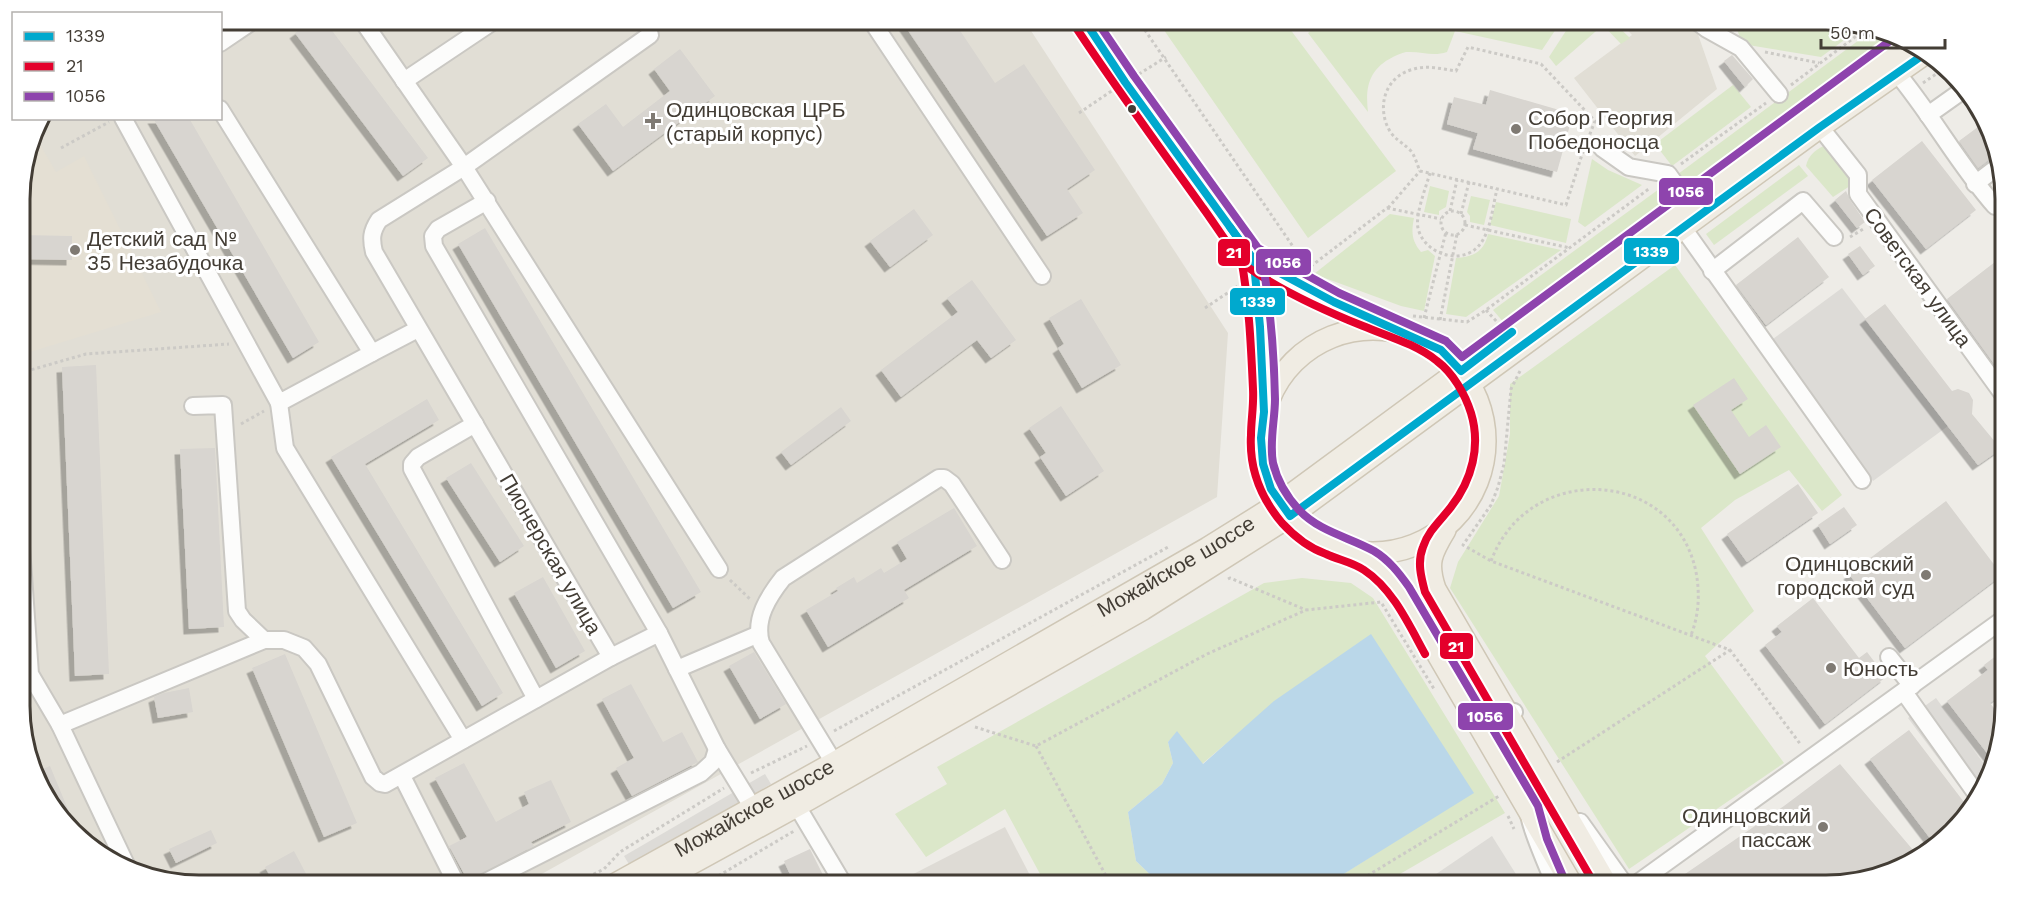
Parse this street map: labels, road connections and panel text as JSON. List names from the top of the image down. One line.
{"streets":{"main road":["Можайское шоссе"],"street":["Советская улица","Пионерская улица"]},"crossings":[["Советская улица","Можайское шоссе"]],"places":{"health":["Одинцовская ЦРБ (старый корпус)"],"other":["Собор Георгия Победоносца","Детский сад № 35 Незабудочка","Одинцовский городской суд","Юность","Одинцовский пассаж"]},"lines":["transit line 1339","transit line 21","transit line 1056"],"legend":["1339","21","1056"],"scale_bar":"50 m"}
